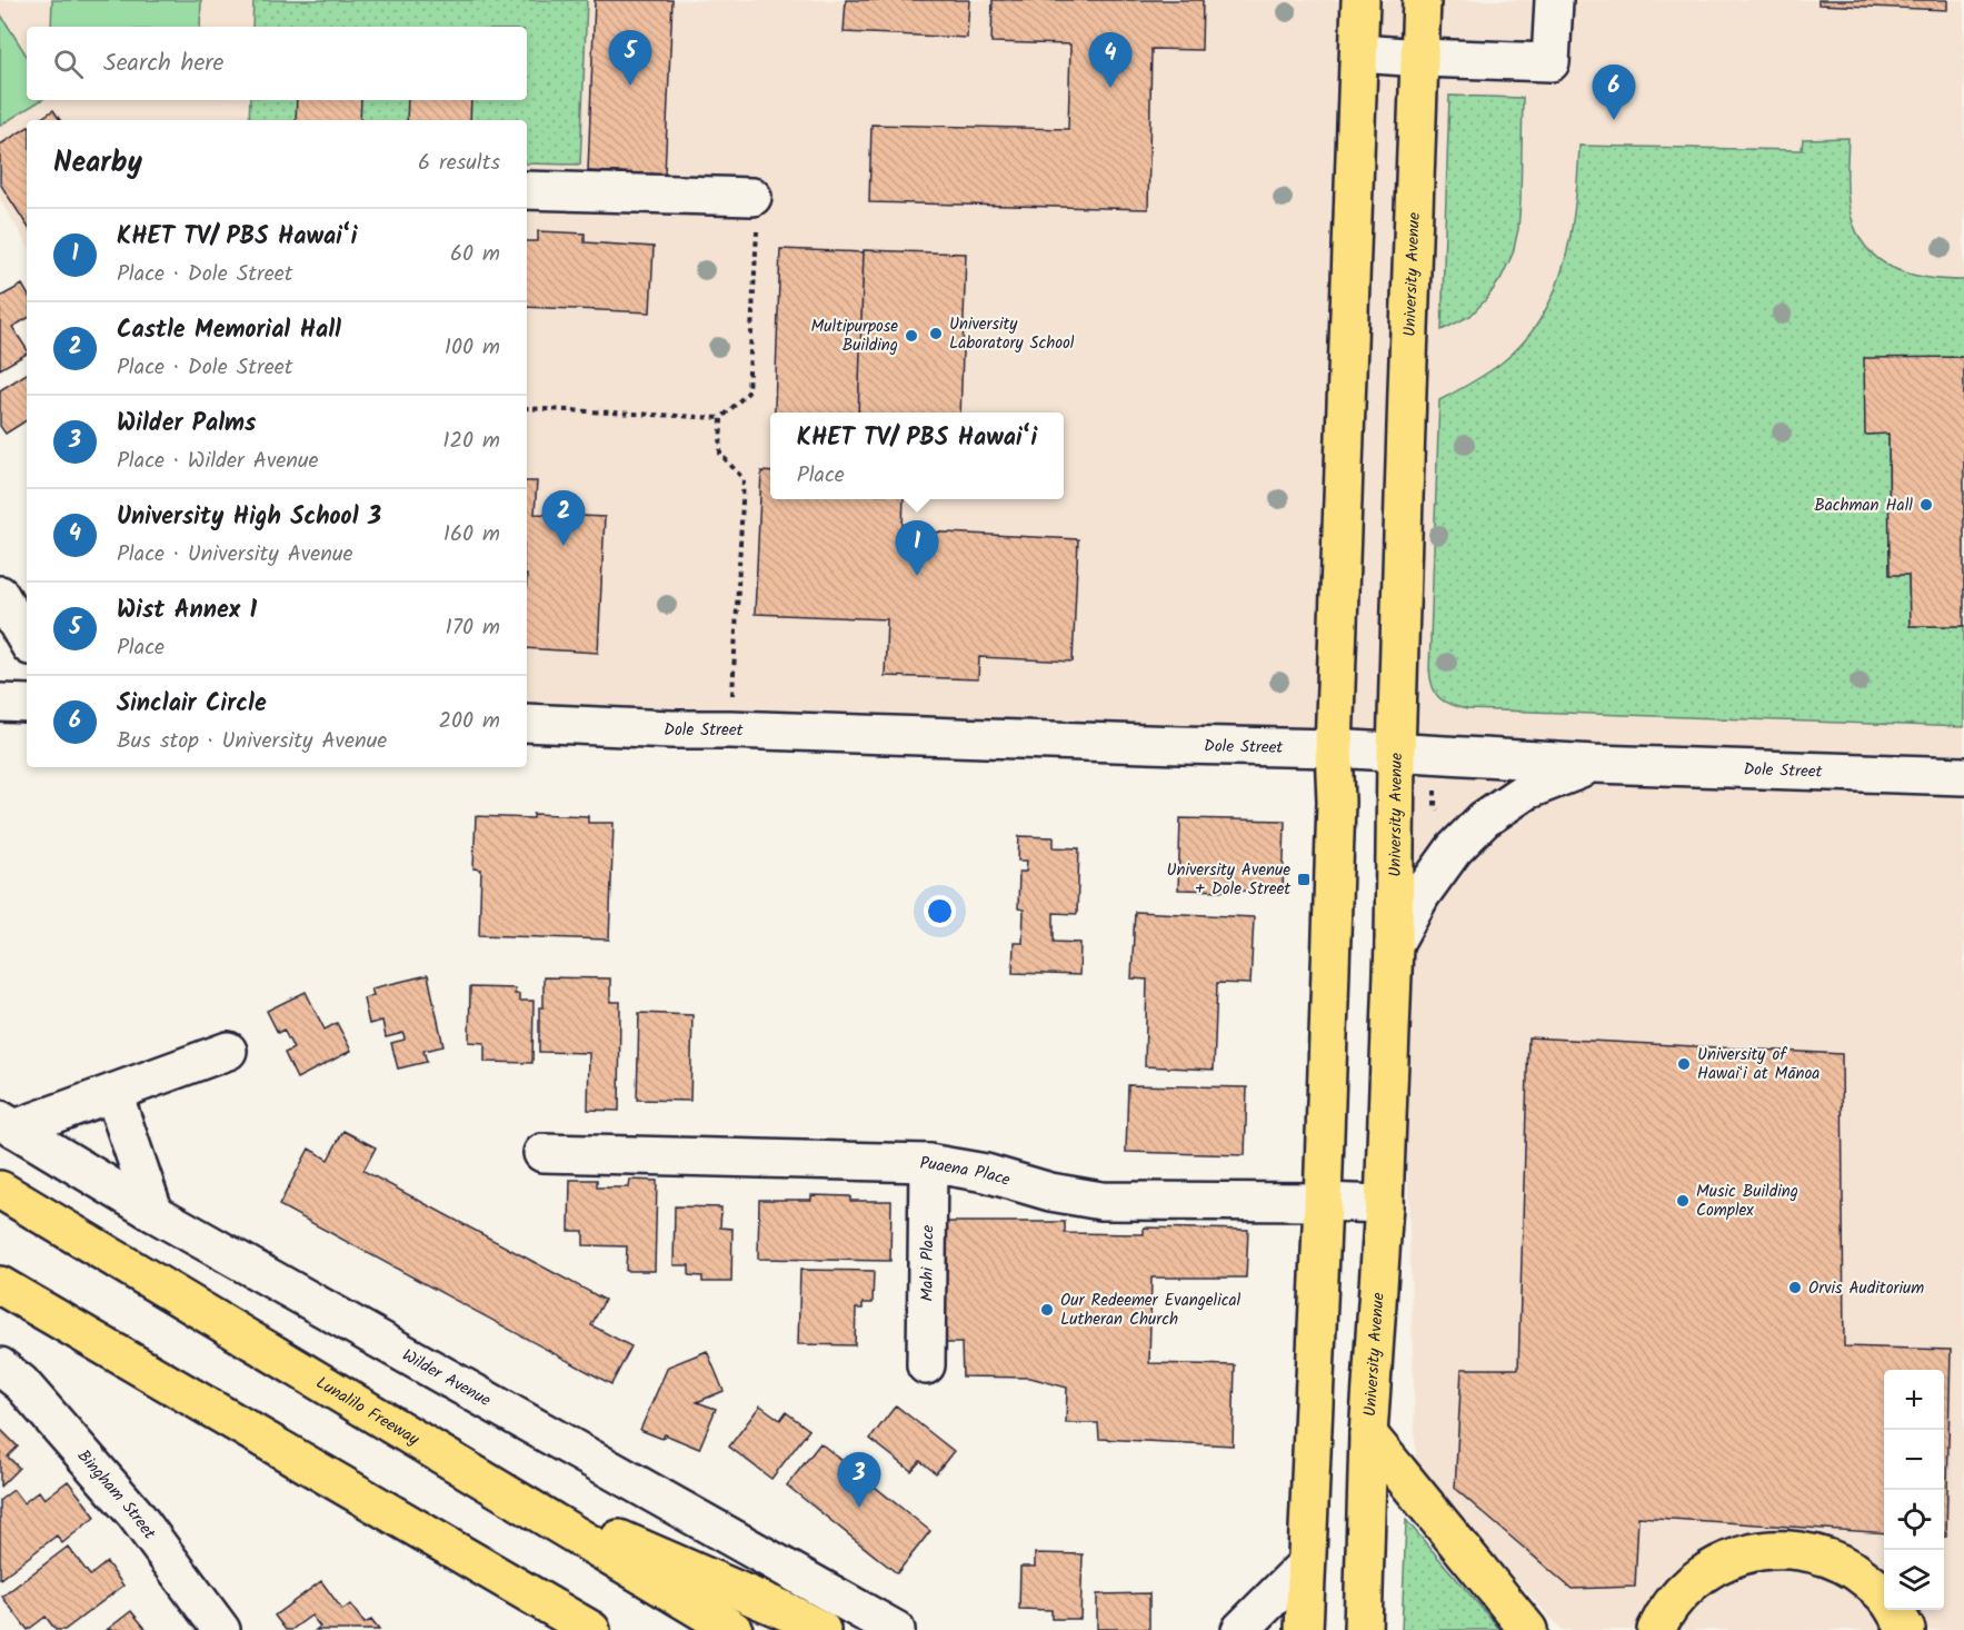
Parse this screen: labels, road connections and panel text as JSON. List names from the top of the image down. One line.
{"streets":{"main road":["University Avenue","Lunalilo Freeway"],"street":["Dole Street","Puaena Place","Mahi Place","Wilder Avenue","Bingham Street"]},"crossings":[["University Avenue","Dole Street"],["University Avenue","Puaena Place"],["Puaena Place","Mahi Place"]],"places":{"other":["University Laboratory School","Multipurpose Building","Bachman Hall","University of Hawaiʻi at Mānoa","Music Building Complex","Orvis Auditorium","Our Redeemer Evangelical Lutheran Church"],"transit":["University Avenue + Dole Street"]},"page":{"search":"Search here","pins":["5","4","6","2","1","3"],"heading":["Nearby","6 results"],"list":[{"mark":"1","name":"KHET TV/ PBS Hawai‘i","note":"Place · Dole Street","value":"60 m"},{"mark":"2","name":"Castle Memorial Hall","note":"Place · Dole Street","value":"100 m"},{"mark":"3","name":"Wilder Palms","note":"Place · Wilder Avenue","value":"120 m"},{"mark":"4","name":"University High School 3","note":"Place · University Avenue","value":"160 m"},{"mark":"5","name":"Wist Annex 1","note":"Place","value":"170 m"},{"mark":"6","name":"Sinclair Circle","note":"Bus stop · University Avenue","value":"200 m"}],"popup":["KHET TV/ PBS Hawai‘i","Place"],"map_buttons":["+","−"]}}
